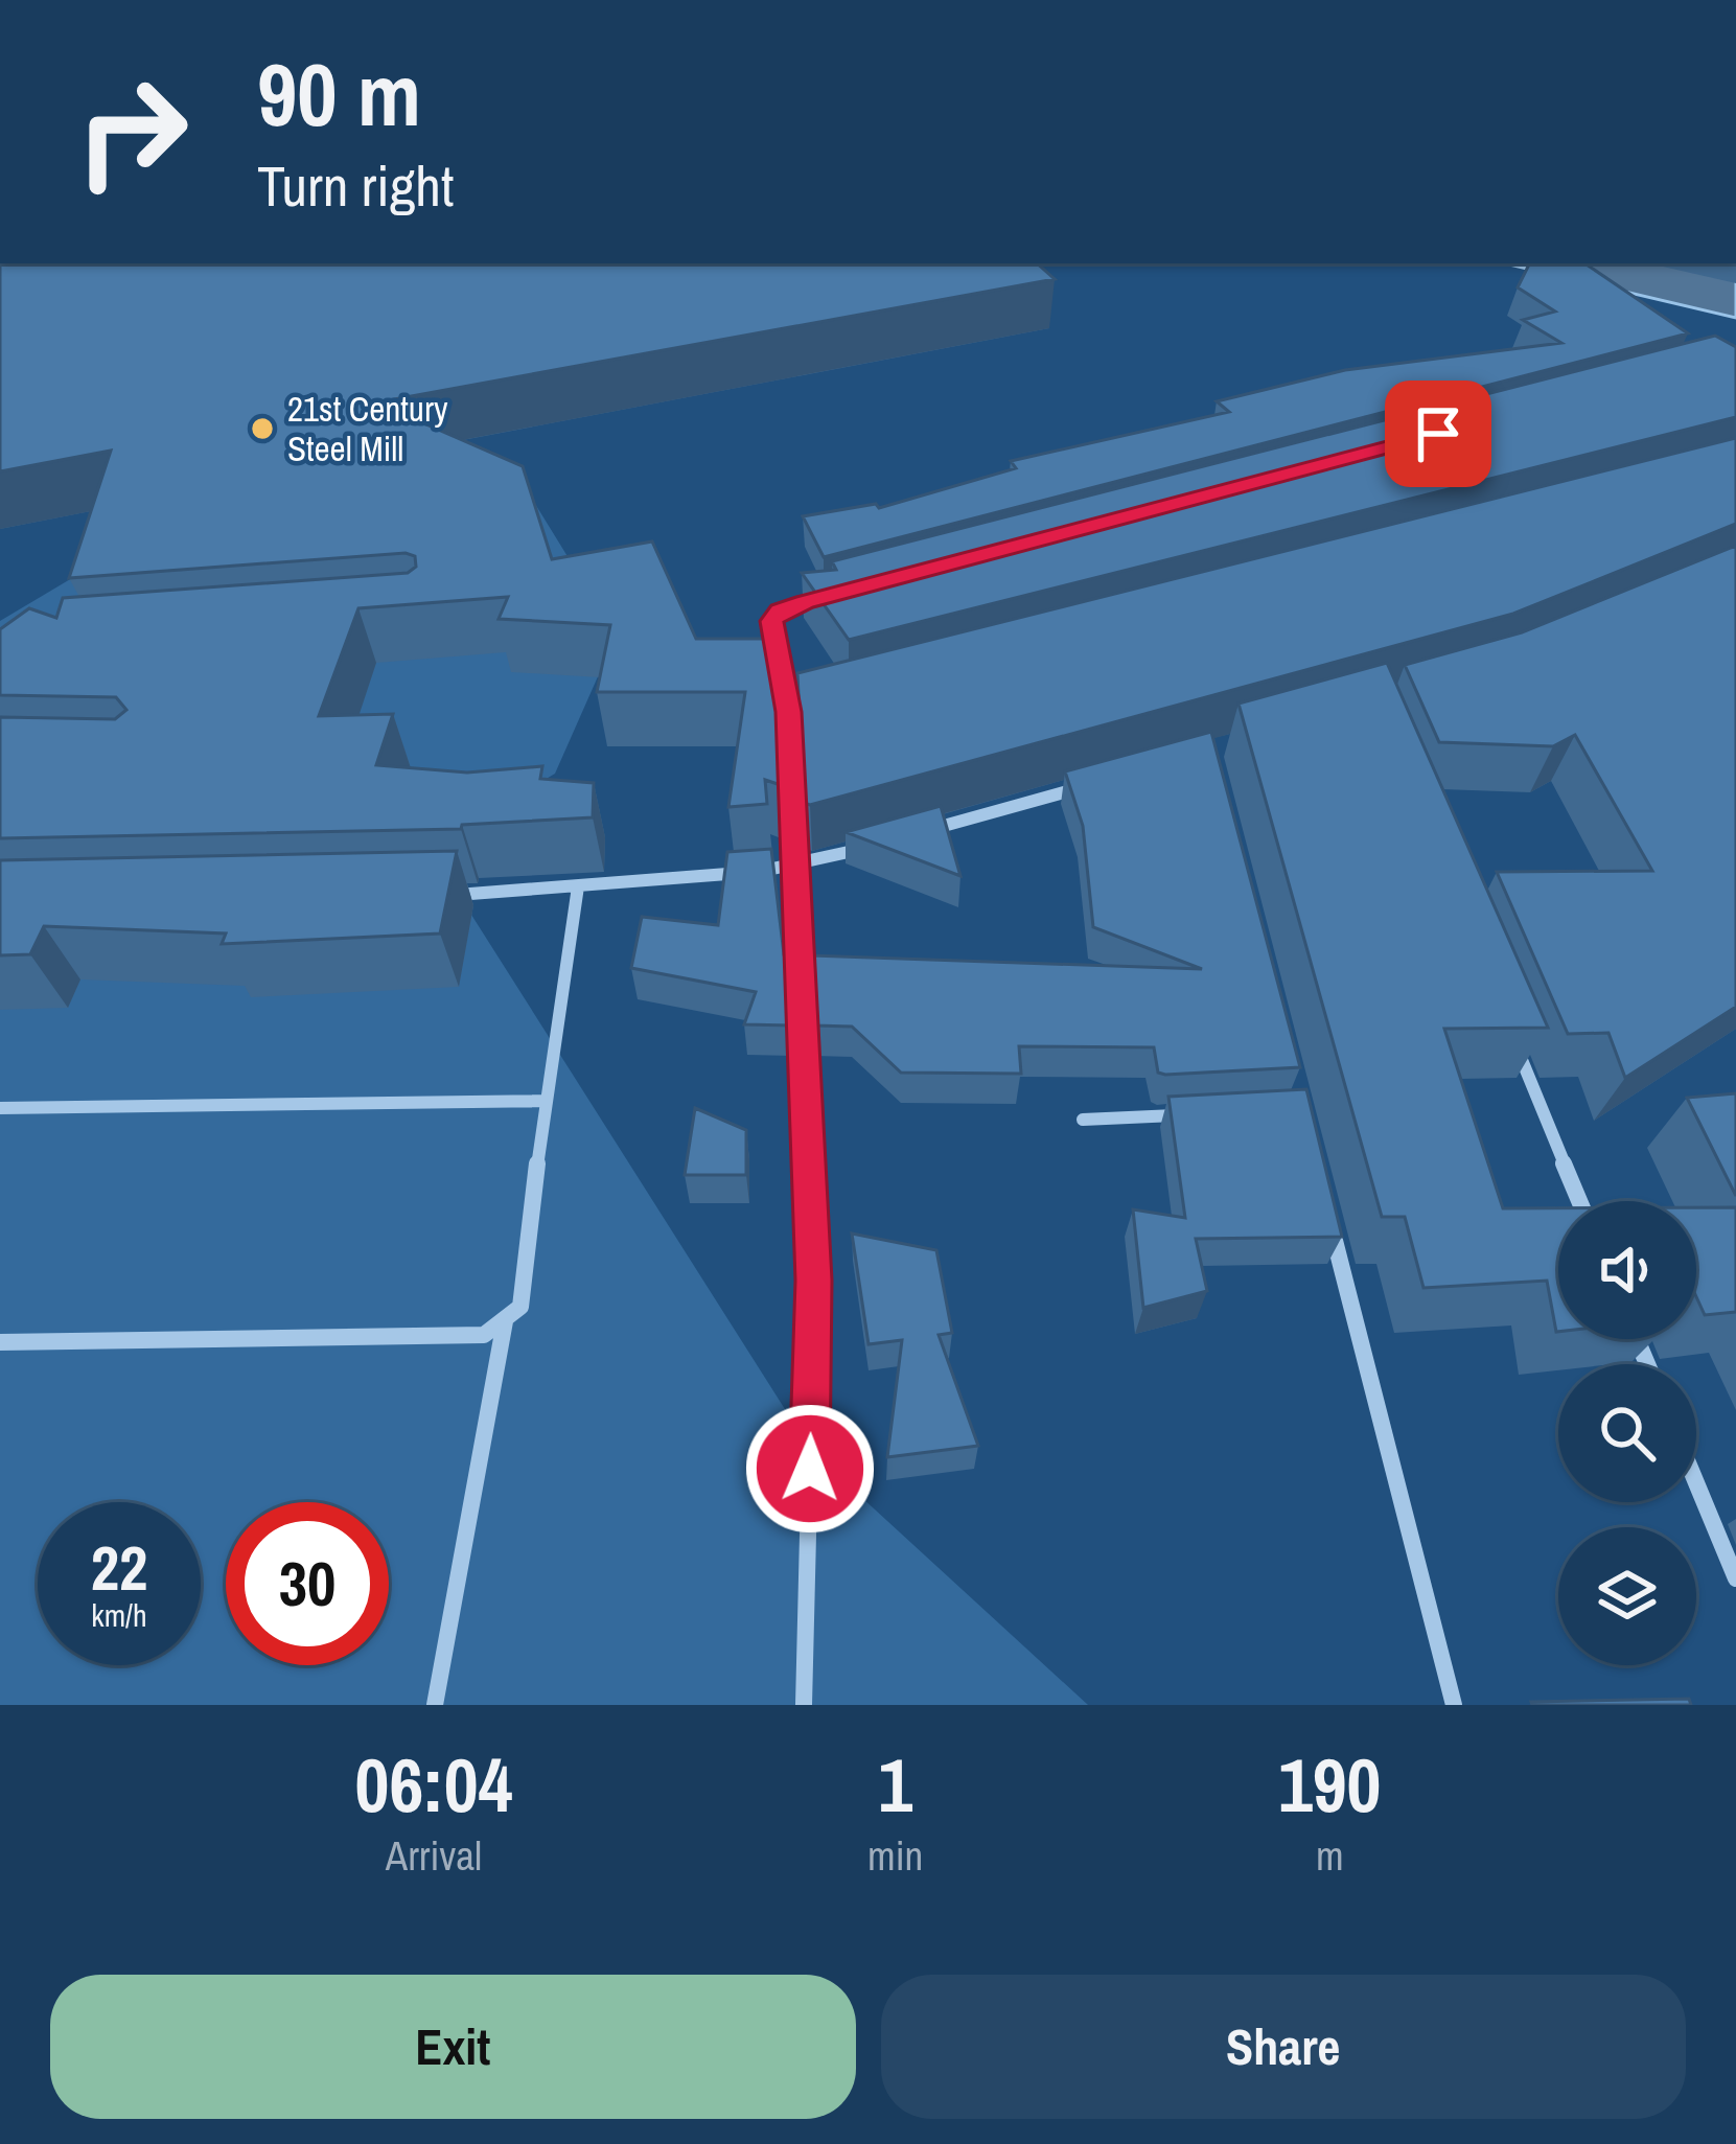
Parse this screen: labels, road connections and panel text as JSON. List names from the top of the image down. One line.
{"places":["21st Century Steel Mill"],"page":{"turn":["90 m","Turn right"],"speed":"22 km/h","limit":"30","eta":["06:04","Arrival","1","min","190","m"],"buttons":["Exit","Share"]}}
